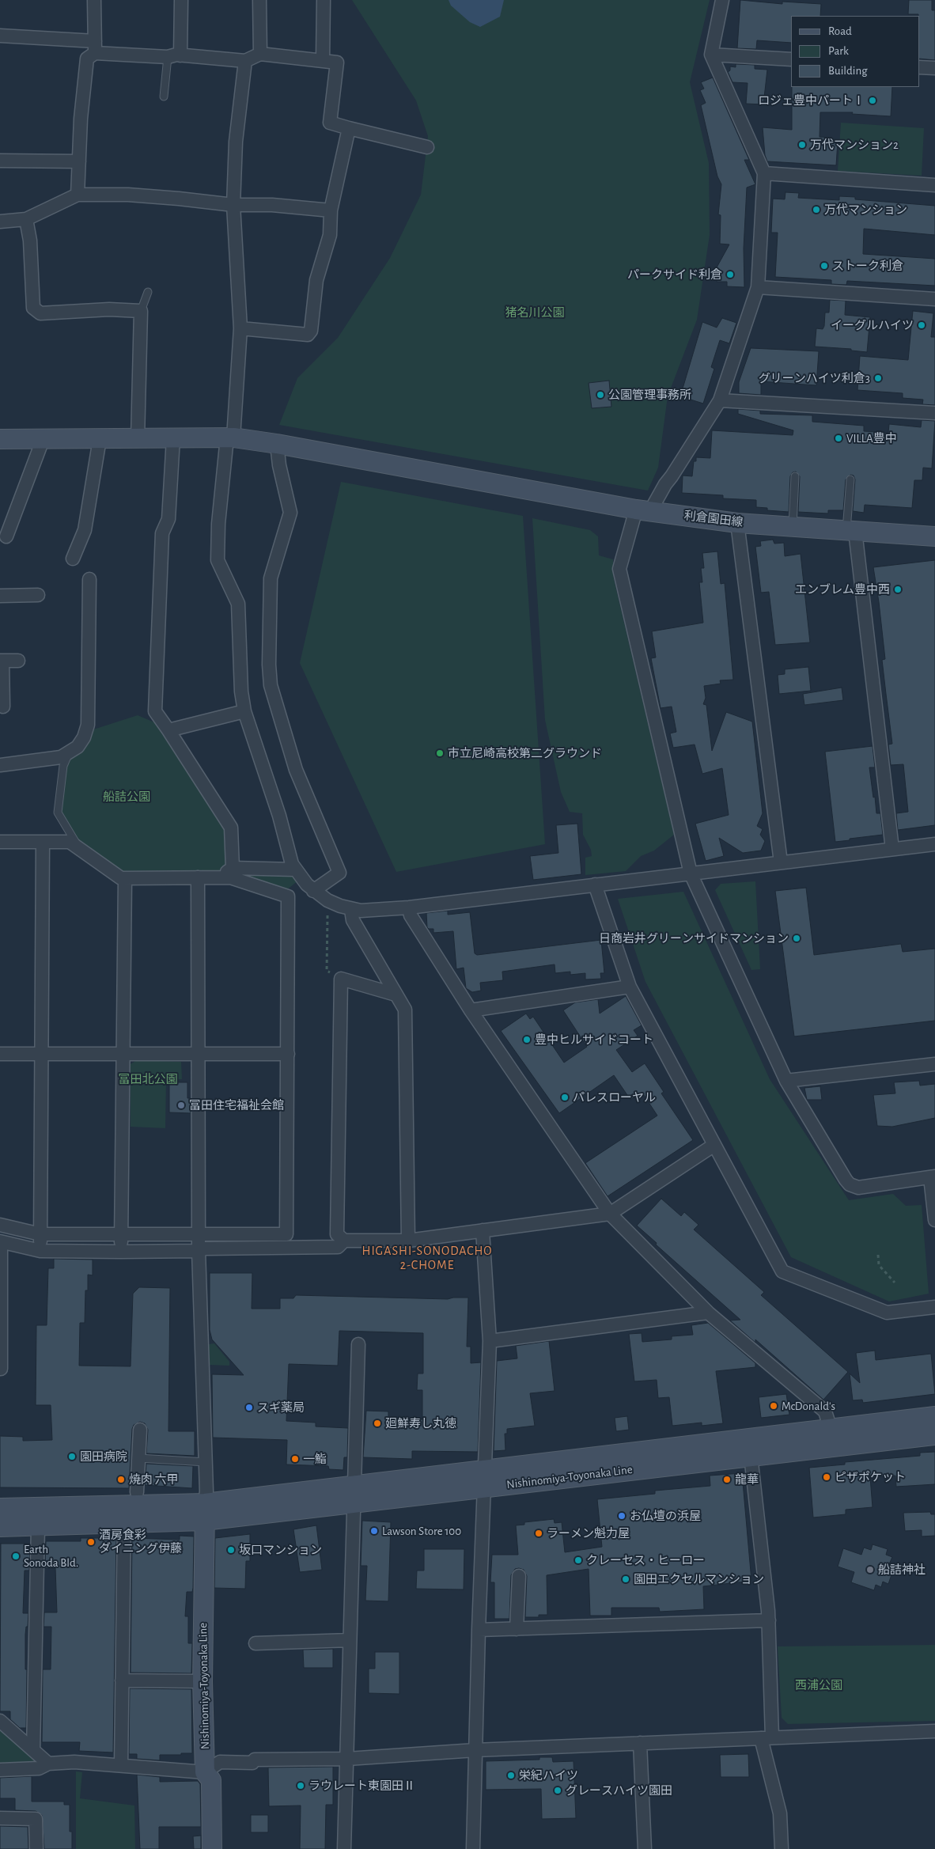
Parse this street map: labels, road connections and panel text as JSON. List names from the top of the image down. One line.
{"streets":{"main road":["利倉園田線","Nishinomiya-Toyonaka Line"]},"districts":["HIGASHI-SONODACHO 2-CHOME"],"parks":["猪名川公園","船詰公園","冨田北公園","西浦公園"],"places":["ロジェ豊中パートⅠ","万代マンション2","万代マンション","ストーク利倉","パークサイド利倉","イーグルハイツ","グリーンハイツ利倉3","公園管理事務所","VILLA豊中","エンブレム豊中西","市立尼崎高校第二グラウンド","日商岩井グリーンサイドマンション","豊中ヒルサイドコート","パレスローヤル","冨田住宅福祉会館","McDonald's","スギ薬局","廻鮮寿し丸徳","園田病院","一鮨","ピザポケット","焼肉 六甲","龍華","お仏壇の浜屋","Lawson Store 100","ラーメン魁力屋","酒房食彩 ダイニング伊藤","坂口マンション","Earth Sonoda Bld.","クレーセス・ヒーロー","船詰神社","園田エクセルマンション","栄紀ハイツ","ラウレート東園田Ⅱ","グレースハイツ園田"],"legend":["Road","Park","Building"]}
